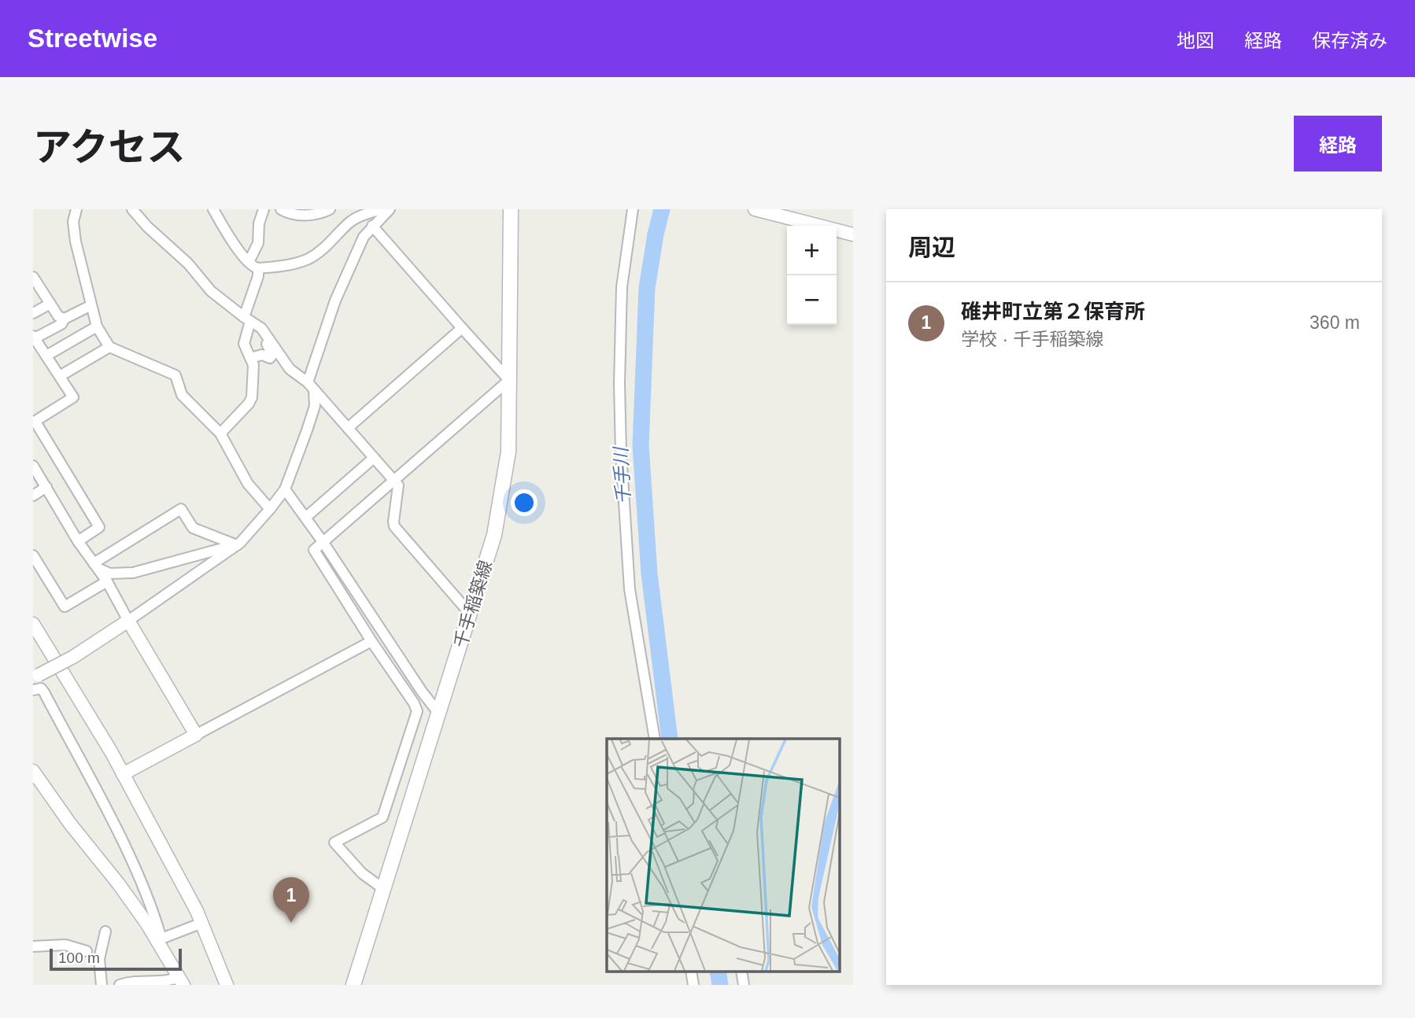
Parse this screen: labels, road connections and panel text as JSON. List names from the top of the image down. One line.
{"streets":{"main road":["千手稲築線"]},"water":["千手川"],"scale_bar":"100 m","page":{"header":"Streetwise","nav":["地図","経路","保存済み"],"title":"アクセス","buttons":"経路","heading":"周辺","map_buttons":["+","−"],"list":[{"mark":"1","name":"碓井町立第２保育所","note":"学校 · 千手稲築線","value":"360 m"}],"pins":"1","scale":"100 m"}}
